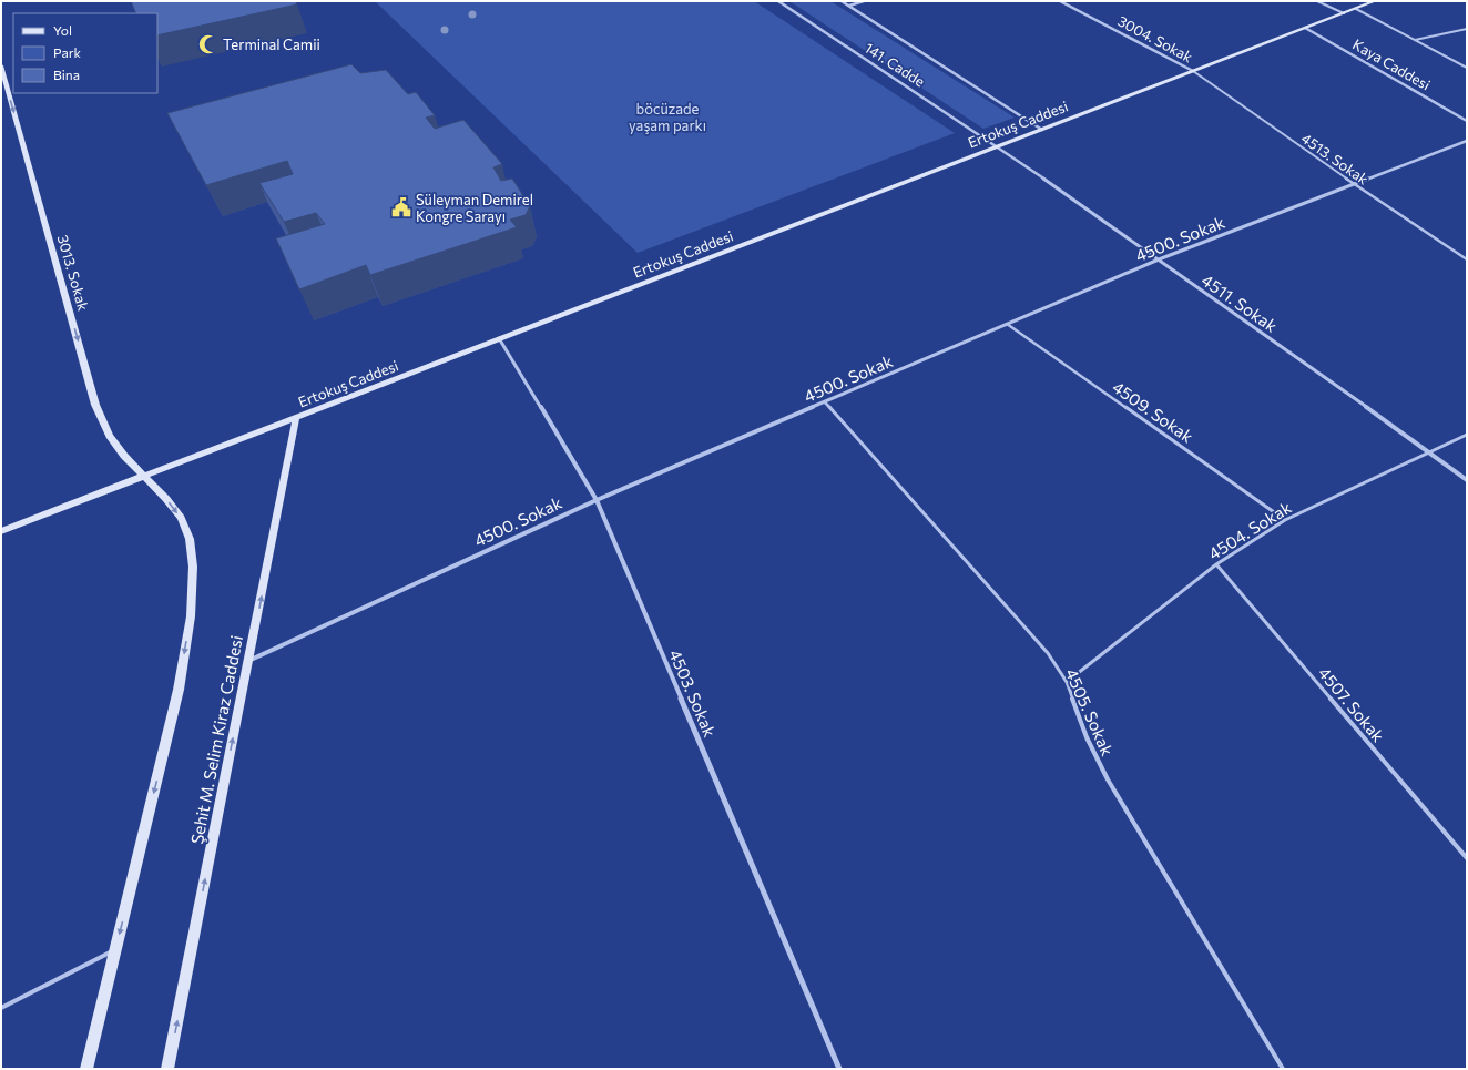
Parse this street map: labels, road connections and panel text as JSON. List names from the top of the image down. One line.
{"streets":{"street":["3004. Sokak","141. Cadde","Kaya Caddesi","Ertokuş Caddesi","4500. Sokak","3013. Sokak","4511. Sokak","4503. Sokak","Şehit M. Selim Kiraz Caddesi"],"lane":["4513. Sokak","4509. Sokak","4504. Sokak","4507. Sokak","4505. Sokak"]},"crossings":[["3004. Sokak","Ertokuş Caddesi"],["3004. Sokak","4513. Sokak"],["141. Cadde","Ertokuş Caddesi"],["141. Cadde","4511. Sokak"],["Kaya Caddesi","Ertokuş Caddesi"],["Ertokuş Caddesi","4513. Sokak"],["Ertokuş Caddesi","3013. Sokak"],["Ertokuş Caddesi","4511. Sokak"],["Ertokuş Caddesi","4503. Sokak"],["Ertokuş Caddesi","Şehit M. Selim Kiraz Caddesi"],["4513. Sokak","4500. Sokak"],["4500. Sokak","4511. Sokak"],["4500. Sokak","4509. Sokak"],["4500. Sokak","4503. Sokak"],["4500. Sokak","4505. Sokak"],["4500. Sokak","Şehit M. Selim Kiraz Caddesi"],["4511. Sokak","4504. Sokak"],["4509. Sokak","4504. Sokak"],["4504. Sokak","4507. Sokak"],["4504. Sokak","4505. Sokak"]],"one_way":["3013. Sokak"],"parks":["böcüzade yaşam parkı"],"places":{"mosque":["Terminal Camii"],"public building":["Süleyman Demirel Kongre Sarayı"]},"legend":["Yol","Park","Bina"]}
